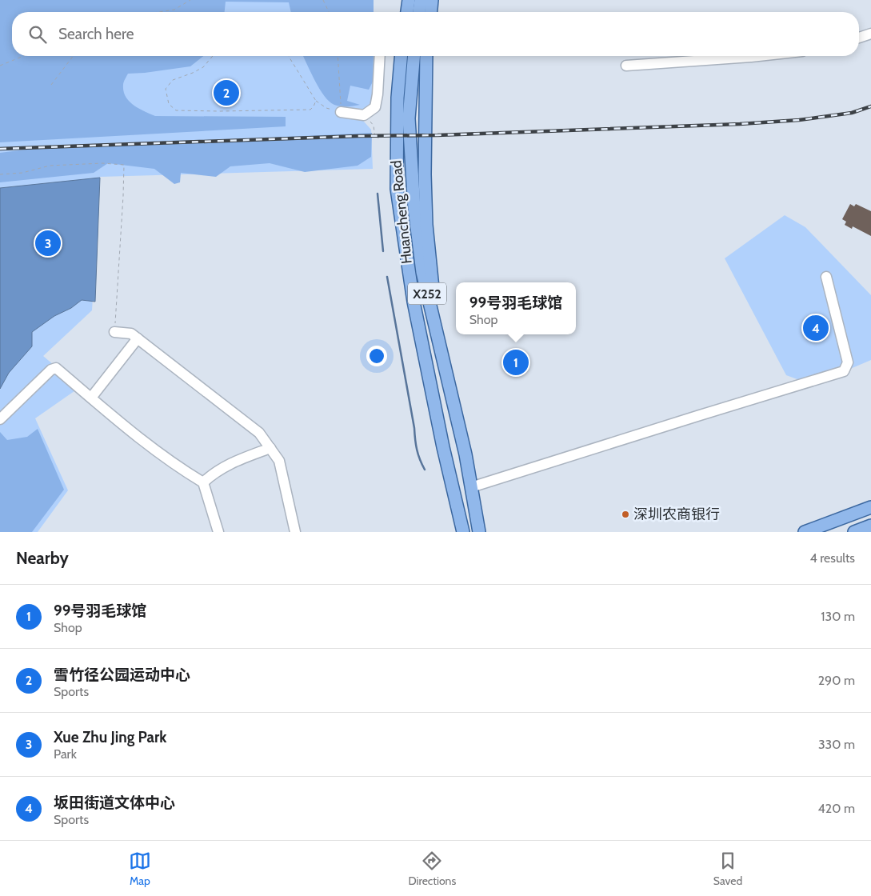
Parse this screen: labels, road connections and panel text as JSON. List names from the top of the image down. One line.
{"streets":{"main road":["Huancheng Road","X252"]},"places":["深圳农商银行"],"page":{"search":"Search here","pins":["2","3","4","1"],"popup":["99号羽毛球馆","Shop"],"heading":["Nearby","4 results"],"list":[{"mark":"1","name":"99号羽毛球馆","note":"Shop","value":"130 m"},{"mark":"2","name":"雪竹径公园运动中心","note":"Sports","value":"290 m"},{"mark":"3","name":"Xue Zhu Jing Park","note":"Park","value":"330 m"},{"mark":"4","name":"坂田街道文体中心","note":"Sports","value":"420 m"}],"nav":["Map","Directions","Saved"]}}
